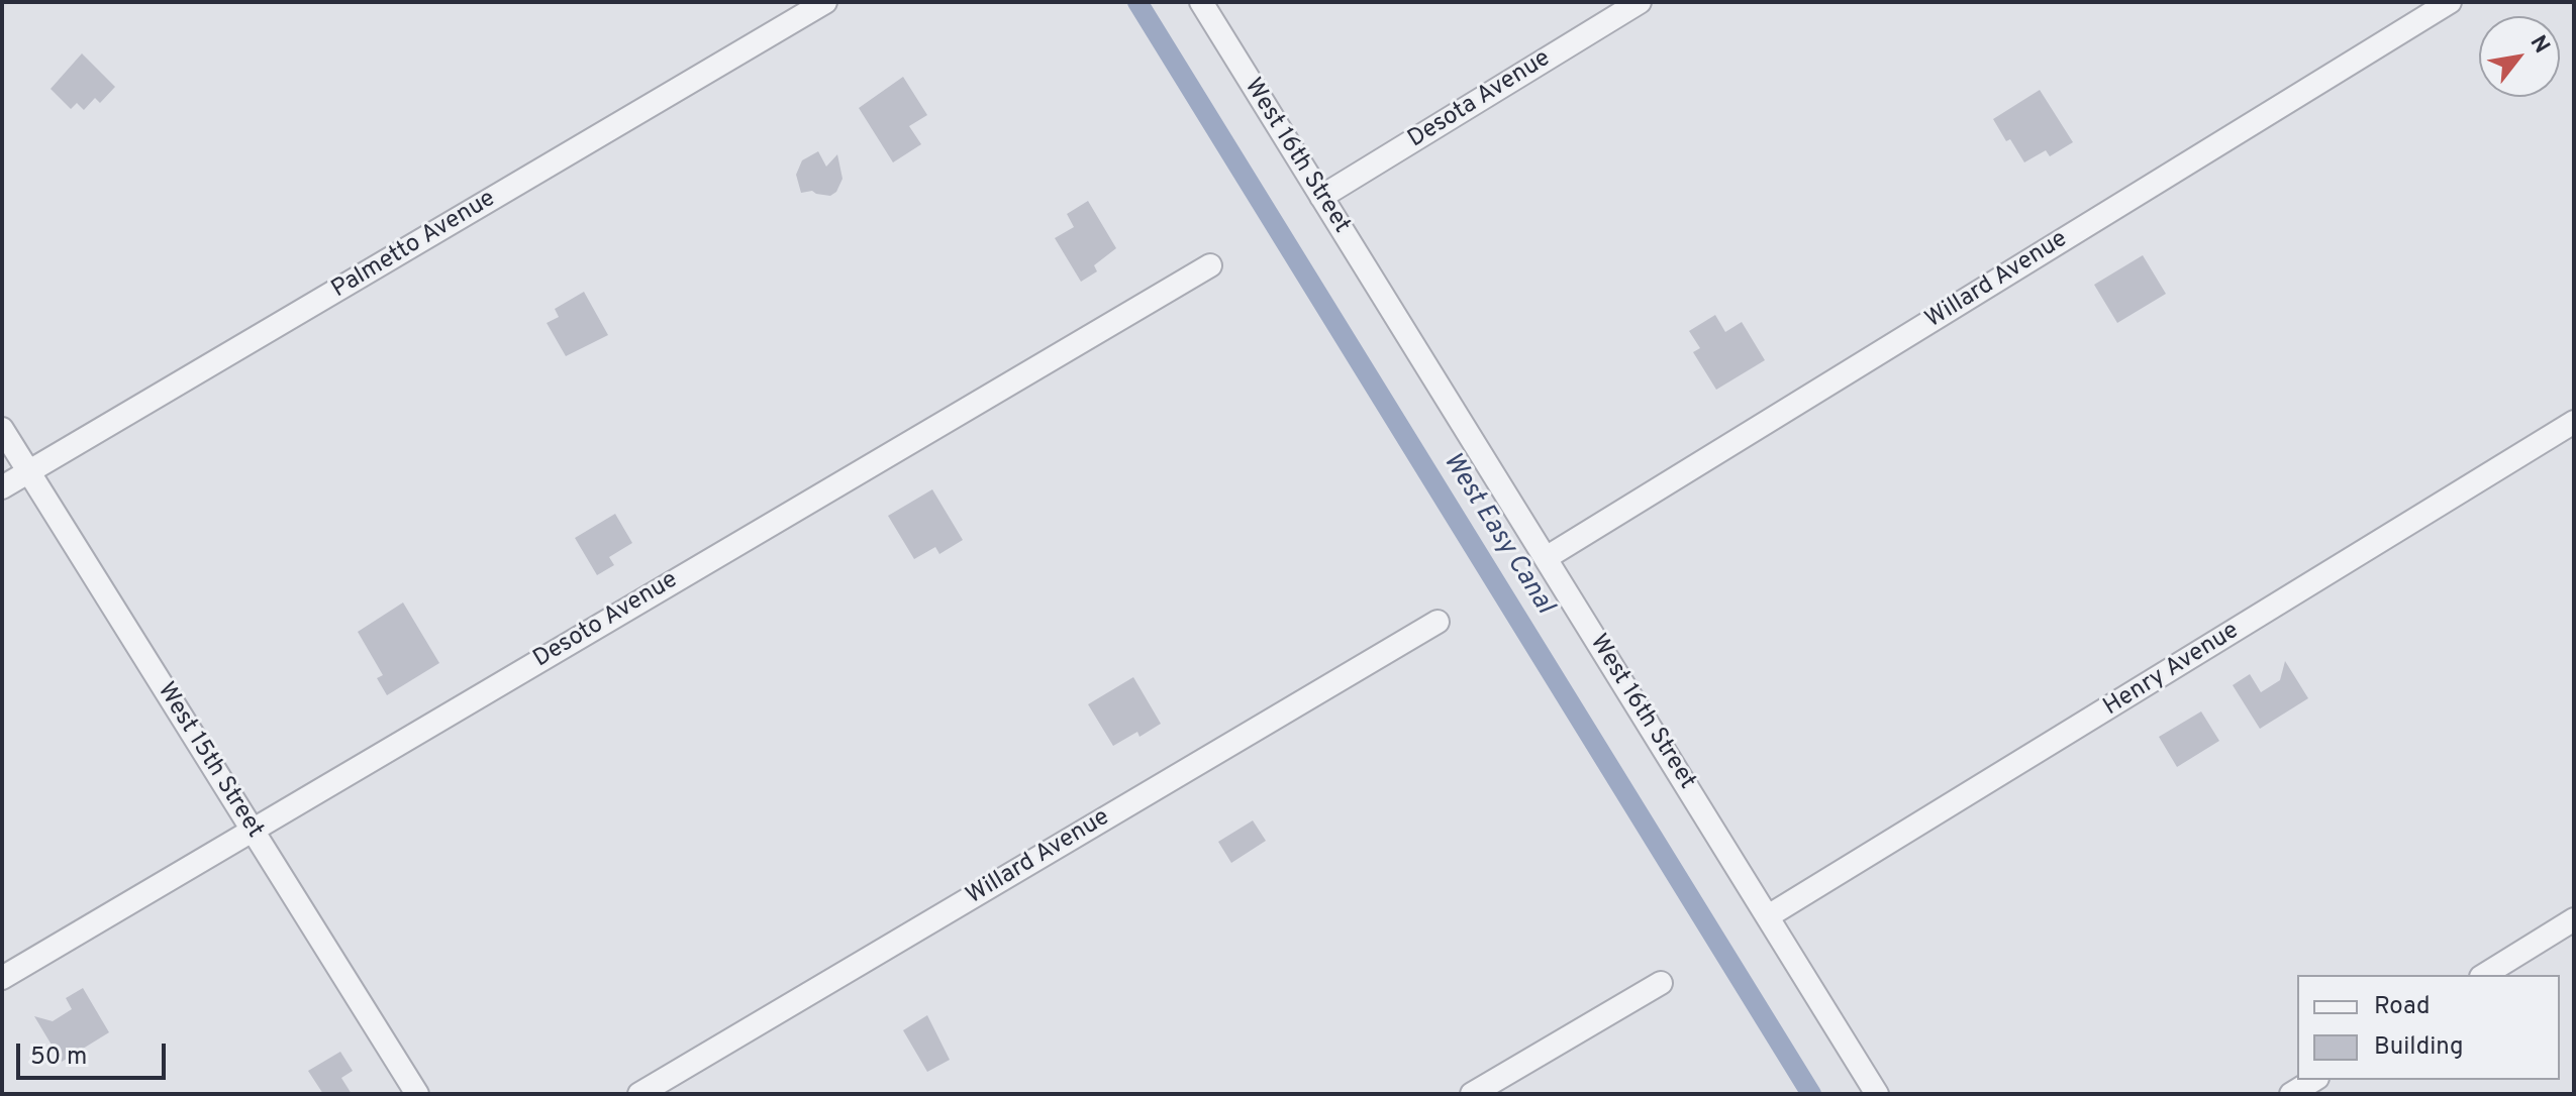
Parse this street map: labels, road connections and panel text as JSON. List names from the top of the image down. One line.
{"streets":{"street":["Desota Avenue","West 16th Street","Palmetto Avenue","Willard Avenue","Desoto Avenue","Henry Avenue","West 15th Street"]},"crossings":[["Desota Avenue","West 16th Street"],["West 16th Street","Willard Avenue"],["West 16th Street","Henry Avenue"],["Palmetto Avenue","West 15th Street"],["Desoto Avenue","West 15th Street"]],"water":["West Easy Canal"],"legend":["Road","Building"],"scale_bar":"50 m","north":"top right"}
